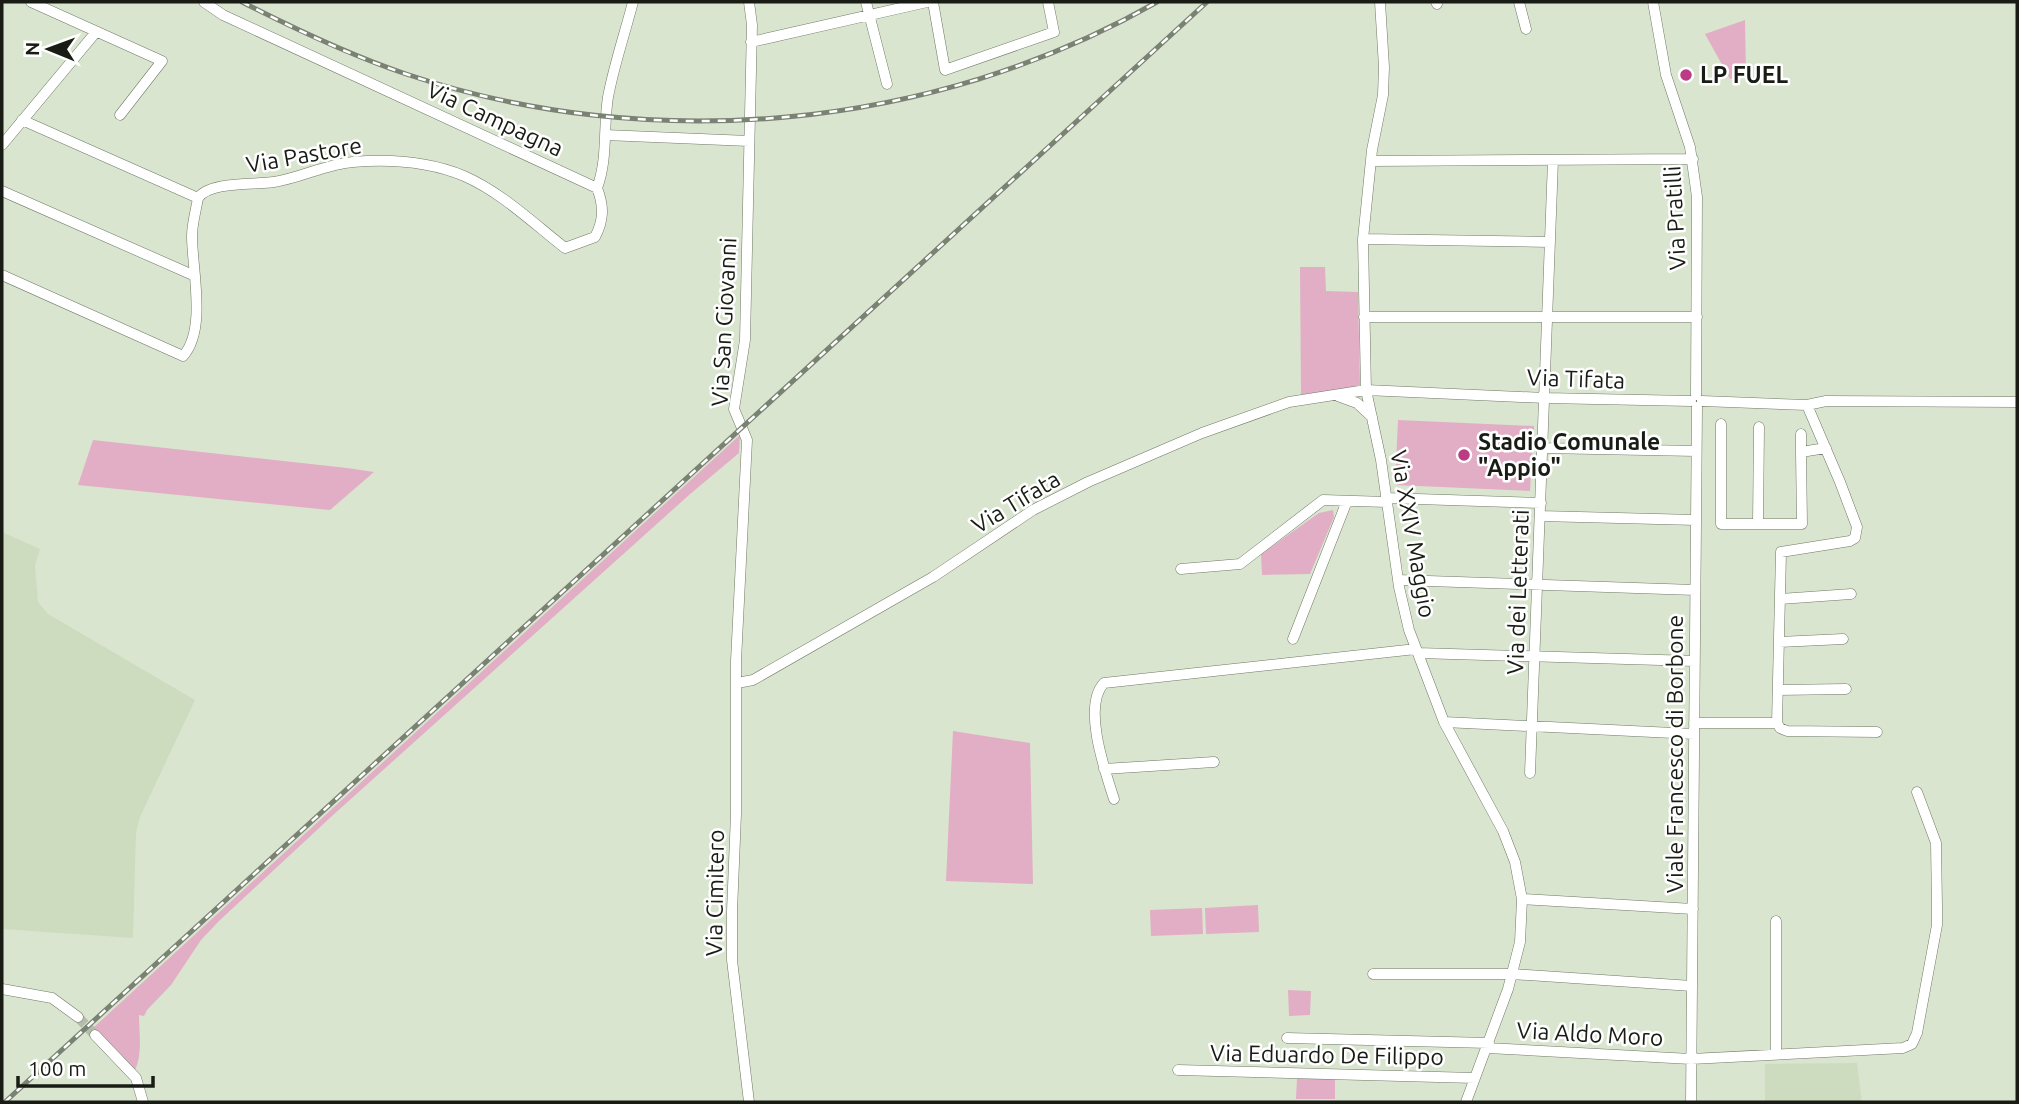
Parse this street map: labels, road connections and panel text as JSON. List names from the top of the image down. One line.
{"streets":{"street":["Via Campagna","Via Pastore","Via Pratilli","Via San Giovanni","Via Tifata","Via XXIV Maggio","Via dei Letterati","Viale Francesco di Borbone","Via Cimitero","Via Aldo Moro","Via Eduardo De Filippo"]},"crossings":[["Via Campagna","Via Pastore"],["Via Pratilli","Via Tifata"],["Via Pratilli","Viale Francesco di Borbone"],["Via San Giovanni","Via Tifata"],["Via San Giovanni","Via Cimitero"],["Via Tifata","Via XXIV Maggio"],["Via Tifata","Via dei Letterati"],["Via Tifata","Viale Francesco di Borbone"],["Via Tifata","Via Cimitero"],["Via XXIV Maggio","Via Aldo Moro"],["Via XXIV Maggio","Via Eduardo De Filippo"],["Viale Francesco di Borbone","Via Aldo Moro"]],"places":["LP FUEL","Stadio Comunale \"Appio\""],"scale_bar":"100 m","north":"left"}
